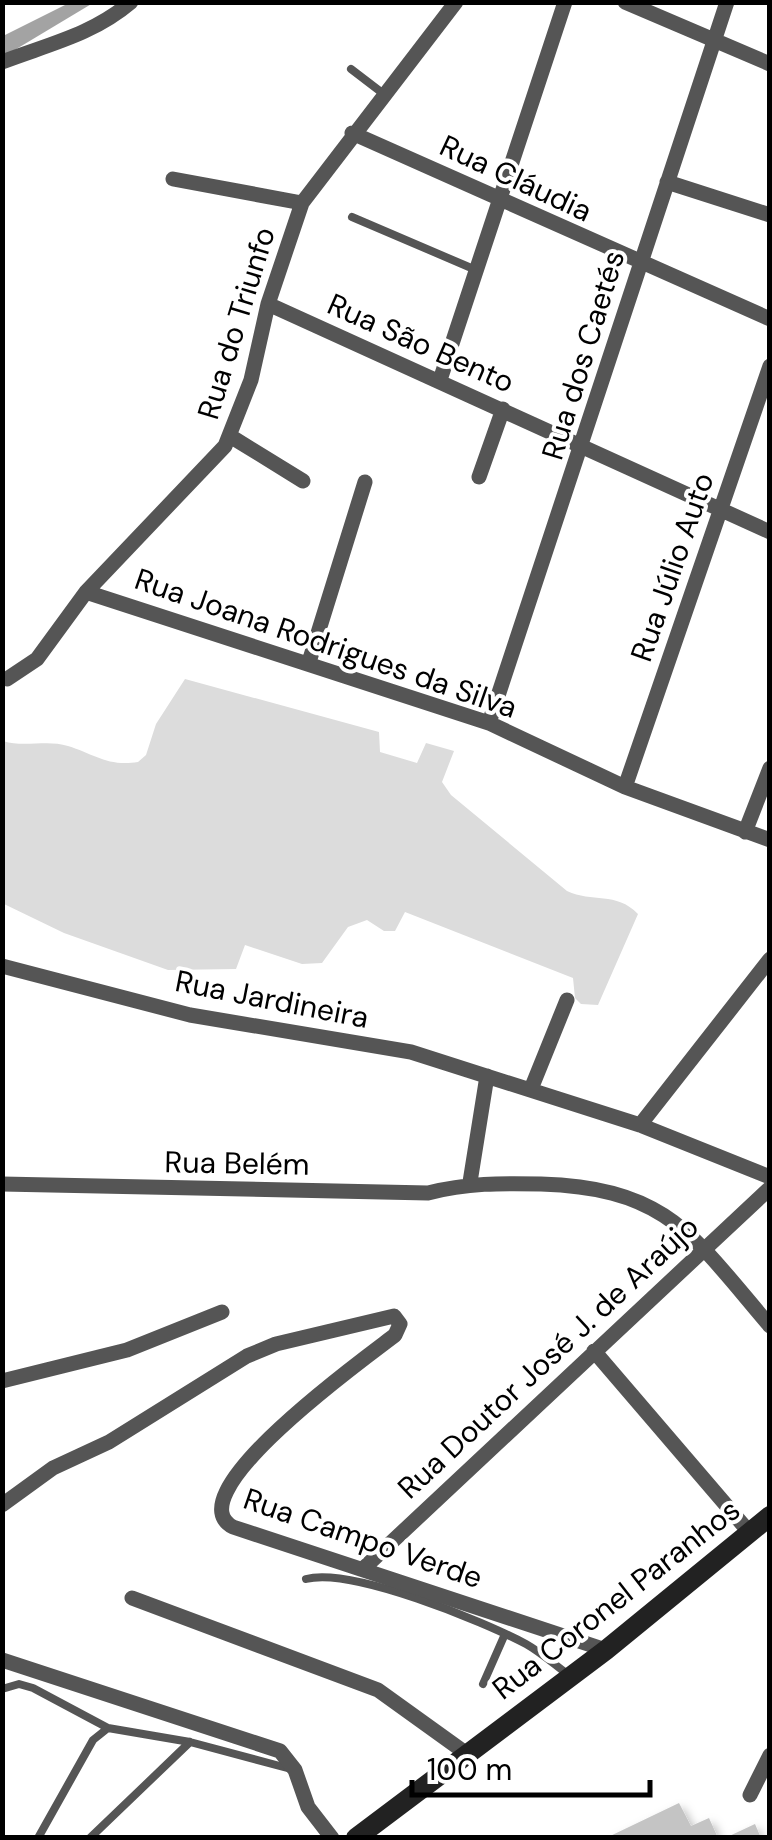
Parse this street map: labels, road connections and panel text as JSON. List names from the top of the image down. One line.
{"streets":{"street":["Rua Cláudia","Rua do Triunfo","Rua São Bento","Rua dos Caetés","Rua Júlio Auto","Rua Joana Rodrigues da Silva","Rua Jardineira","Rua Belém","Rua Doutor José J. de Araújo","Rua Campo Verde","Rua Coronel Paranhos"]},"crossings":[["Rua Cláudia","Rua do Triunfo"],["Rua Cláudia","Rua dos Caetés"],["Rua do Triunfo","Rua São Bento"],["Rua do Triunfo","Rua Joana Rodrigues da Silva"],["Rua São Bento","Rua dos Caetés"],["Rua São Bento","Rua Júlio Auto"],["Rua dos Caetés","Rua Joana Rodrigues da Silva"],["Rua Júlio Auto","Rua Joana Rodrigues da Silva"],["Rua Belém","Rua Doutor José J. de Araújo"],["Rua Doutor José J. de Araújo","Rua Campo Verde"],["Rua Campo Verde","Rua Coronel Paranhos"]],"scale_bar":"100 m"}
